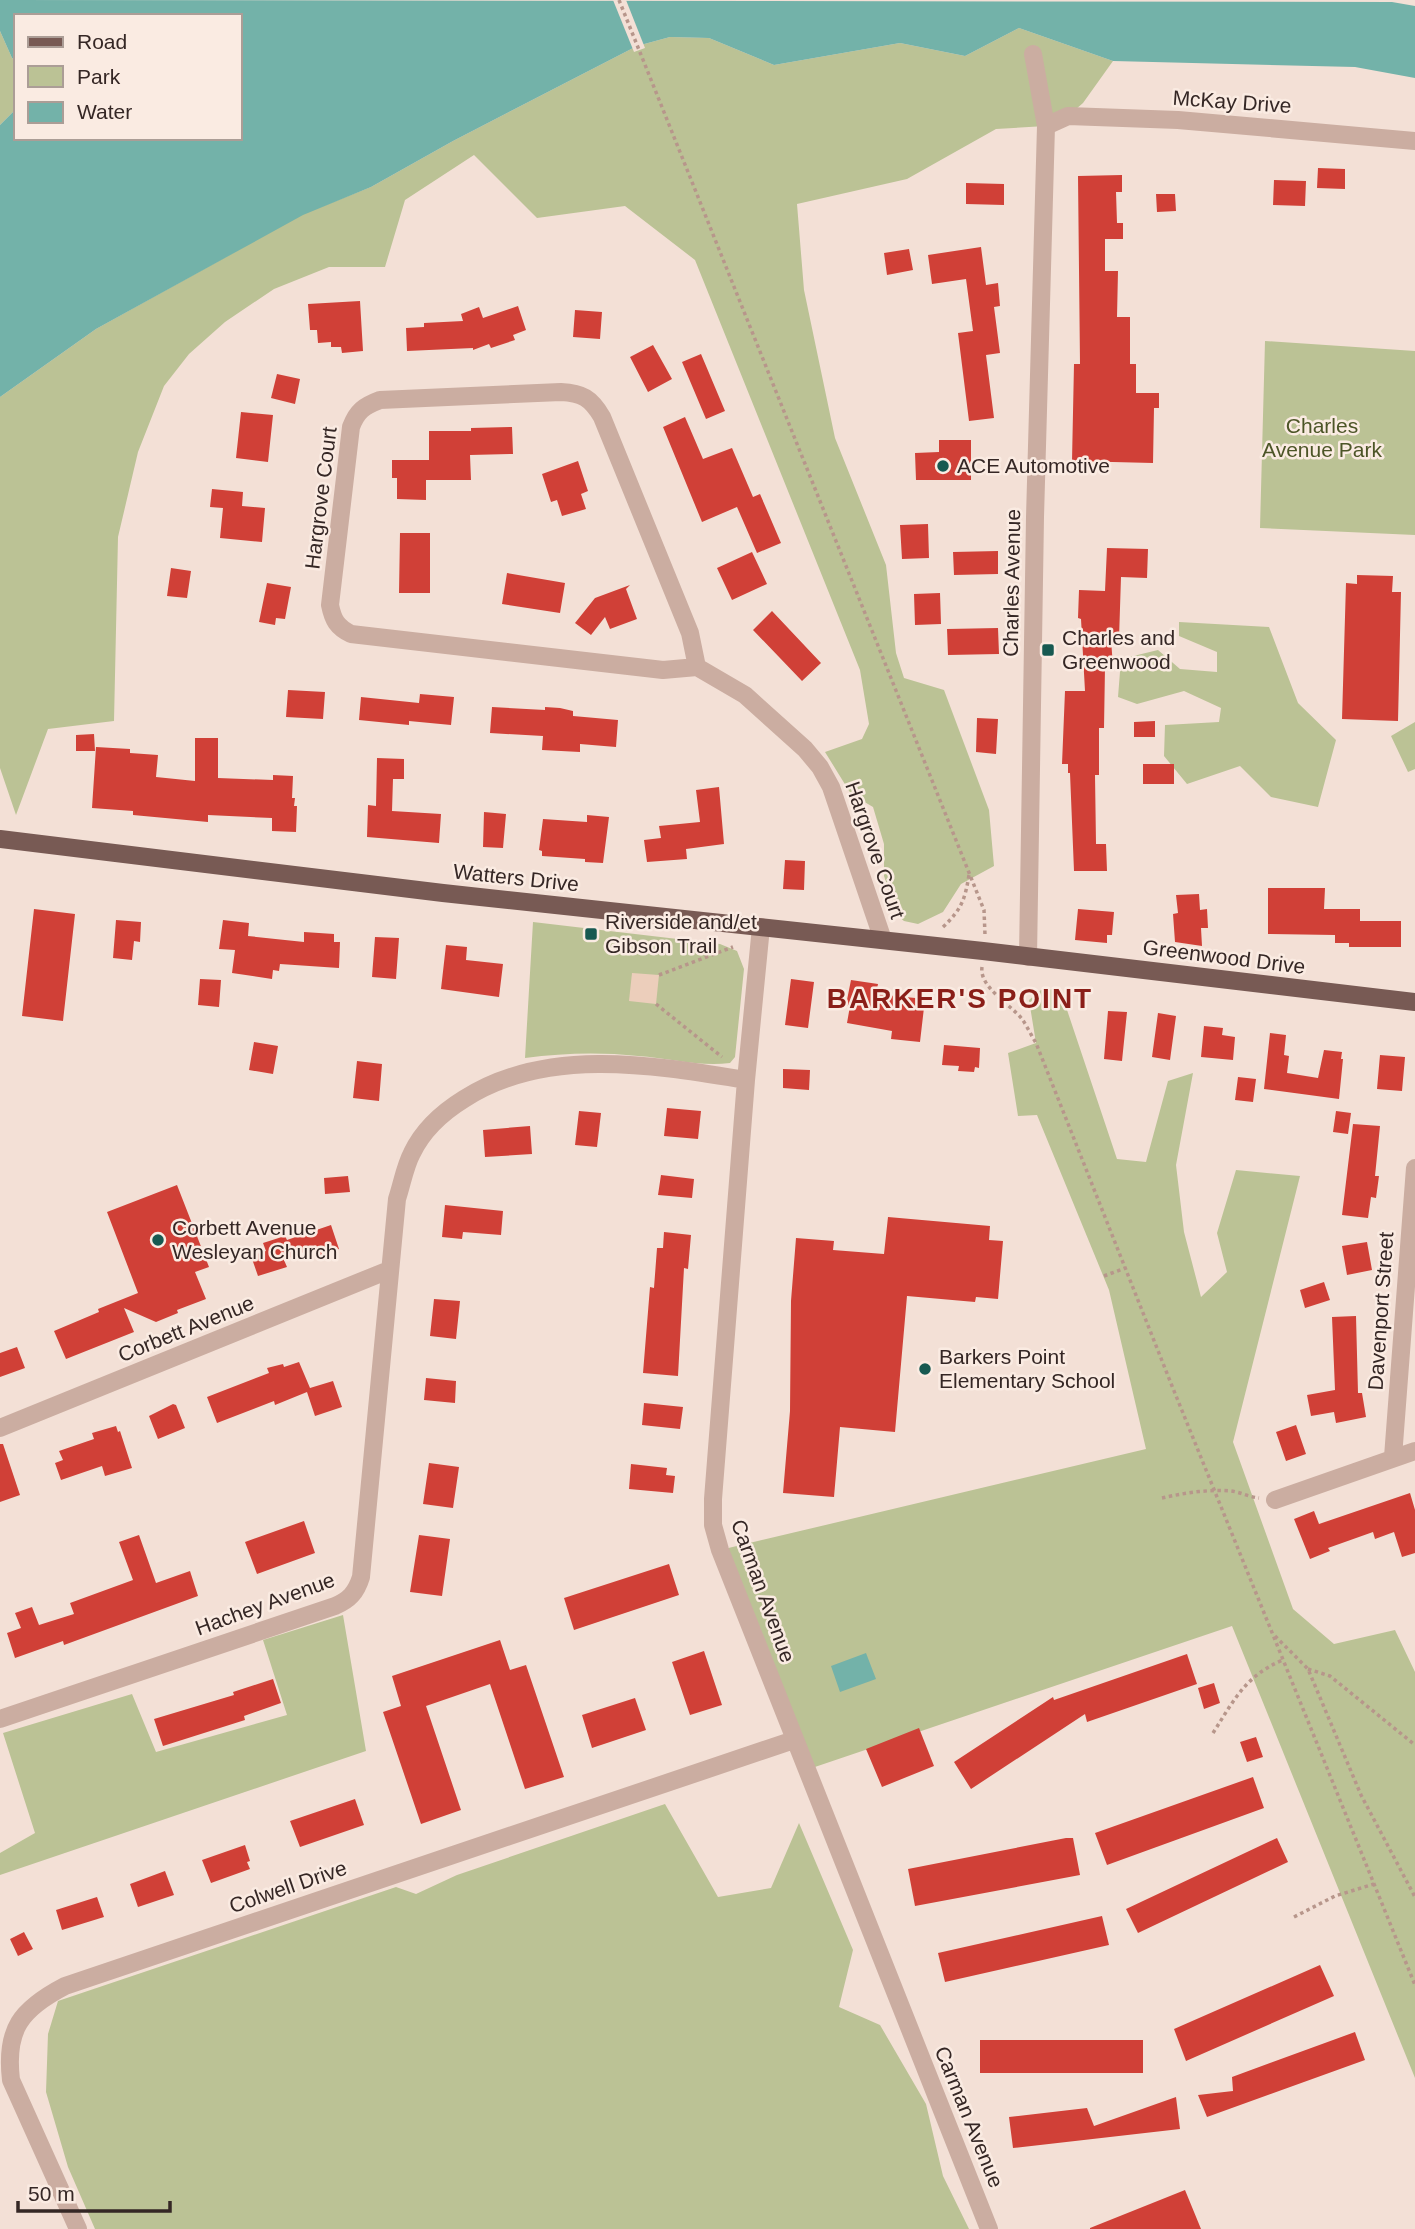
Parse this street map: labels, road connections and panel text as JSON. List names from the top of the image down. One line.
{"streets":{"main road":["Watters Drive","Greenwood Drive"],"street":["McKay Drive","Hargrove Court","Charles Avenue","Davenport Street","Corbett Avenue","Carman Avenue","Hachey Avenue","Colwell Drive"]},"crossings":[["McKay Drive","Charles Avenue"],["Hargrove Court","Watters Drive"],["Charles Avenue","Watters Drive"],["Charles Avenue","Greenwood Drive"],["Watters Drive","Greenwood Drive"],["Watters Drive","Carman Avenue"],["Corbett Avenue","Hachey Avenue"],["Carman Avenue","Hachey Avenue"],["Carman Avenue","Colwell Drive"]],"districts":["BARKER'S POINT"],"parks":["Charles Avenue Park"],"places":{"other":["ACE Automotive","Corbett Avenue Wesleyan Church","Barkers Point Elementary School"],"transit":["Charles and Greenwood","Riverside and/et Gibson Trail"]},"legend":["Road","Park","Water"],"scale_bar":"50 m"}
